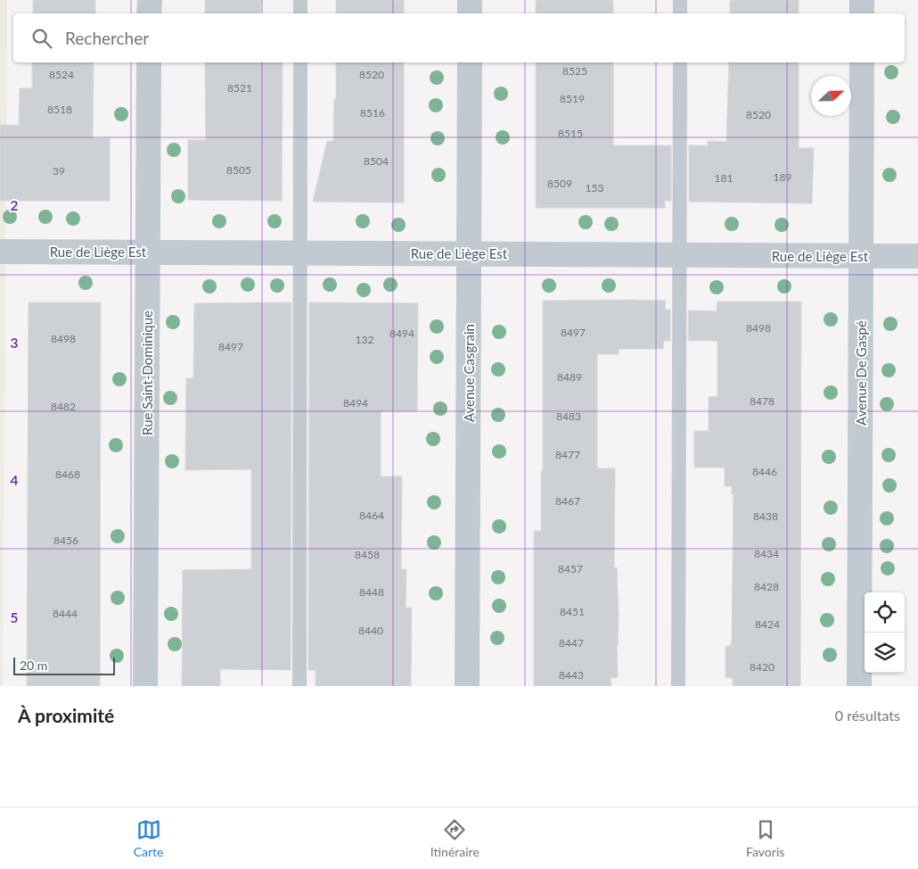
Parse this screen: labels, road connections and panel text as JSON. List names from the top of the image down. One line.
{"streets":{"street":["Rue de Liège Est","Rue Saint-Dominique","Avenue Casgrain","Avenue De Gaspé"]},"crossings":[["Rue de Liège Est","Rue Saint-Dominique"],["Rue de Liège Est","Avenue Casgrain"],["Rue de Liège Est","Avenue De Gaspé"]],"house_numbers":["8525","8524","8520","8521","8519","8518","8516","8520","8515","8504","8505","39","189","181","8509","153","8498","8497","8494","8498","132","8497","8489","8478","8494","8482","8483","8477","8446","8468","8467","8464","8438","8456","8434","8458","8457","8428","8448","8451","8444","8424","8440","8447","8420","8443"],"scale_bar":"20 m","north":"right","page":{"search":"Rechercher","scale":"20 m","heading":["À proximité","0 résultats"],"nav":["Carte","Itinéraire","Favoris"]},"grid":{"rows":["2","3","4","5"]}}
